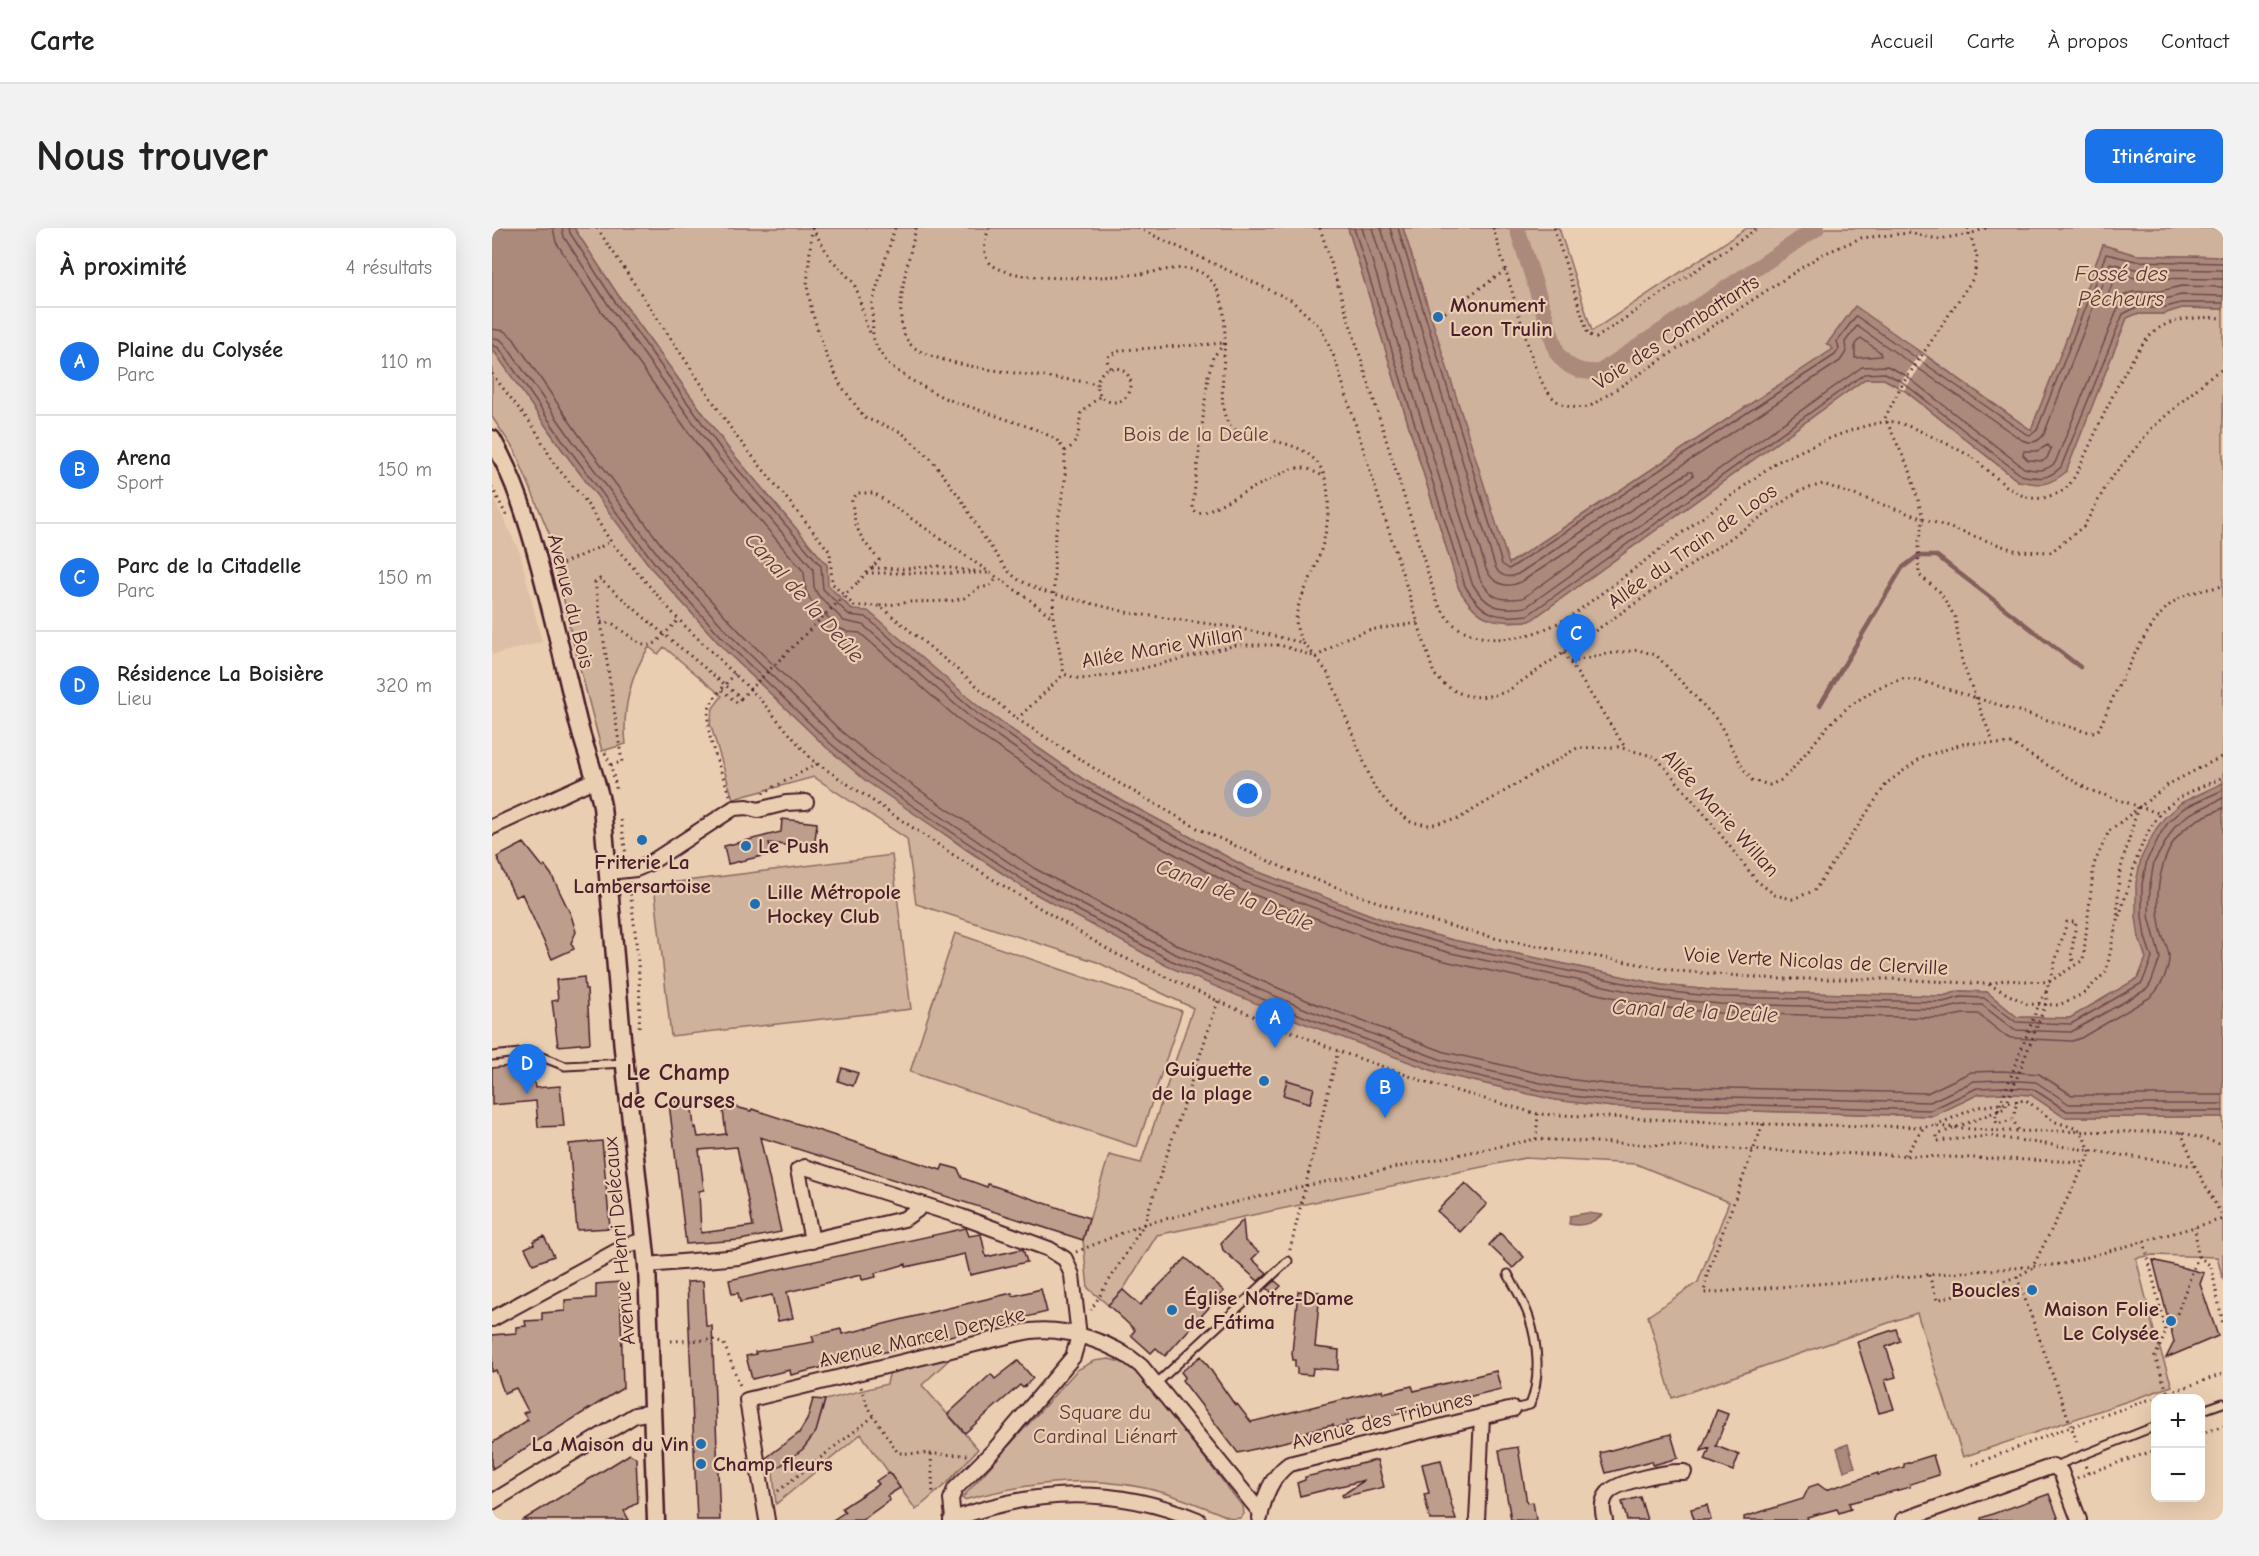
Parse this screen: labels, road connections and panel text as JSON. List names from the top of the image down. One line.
{"streets":{"street":["Avenue du Bois","Avenue Henri Delécaux","Avenue Marcel Derycke","Avenue des Tribunes"],"path":["Voie des Combattants","Allée du Train de Loos","Allée Marie Willan","Voie Verte Nicolas de Clerville"]},"crossings":[["Avenue du Bois","Avenue Henri Delécaux"],["Allée Marie Willan","Voie Verte Nicolas de Clerville"],["Avenue Marcel Derycke","Avenue des Tribunes"]],"districts":["Le Champ de Courses"],"water":["Fossé des Pêcheurs","Canal de la Deûle"],"parks":["Bois de la Deûle","Square du Cardinal Liénart"],"places":["Monument Leon Trulin","Friterie La Lambersartoise","Le Push","Lille Métropole Hockey Club","Guiguette de la plage","Boucles","Église Notre-Dame de Fátima","Maison Folie Le Colysée","La Maison du Vin","Champ fleurs"],"page":{"header":"Carte","nav":["Accueil","Carte","À propos","Contact"],"buttons":"Itinéraire","title":"Nous trouver","heading":["À proximité","4 résultats"],"list":[{"mark":"A","name":"Plaine du Colysée","note":"Parc","value":"110 m"},{"mark":"B","name":"Arena","note":"Sport","value":"150 m"},{"mark":"C","name":"Parc de la Citadelle","note":"Parc","value":"150 m"},{"mark":"D","name":"Résidence La Boisière","note":"Lieu","value":"320 m"}],"pins":["C","A","D","B"],"map_buttons":["+","−"]}}
